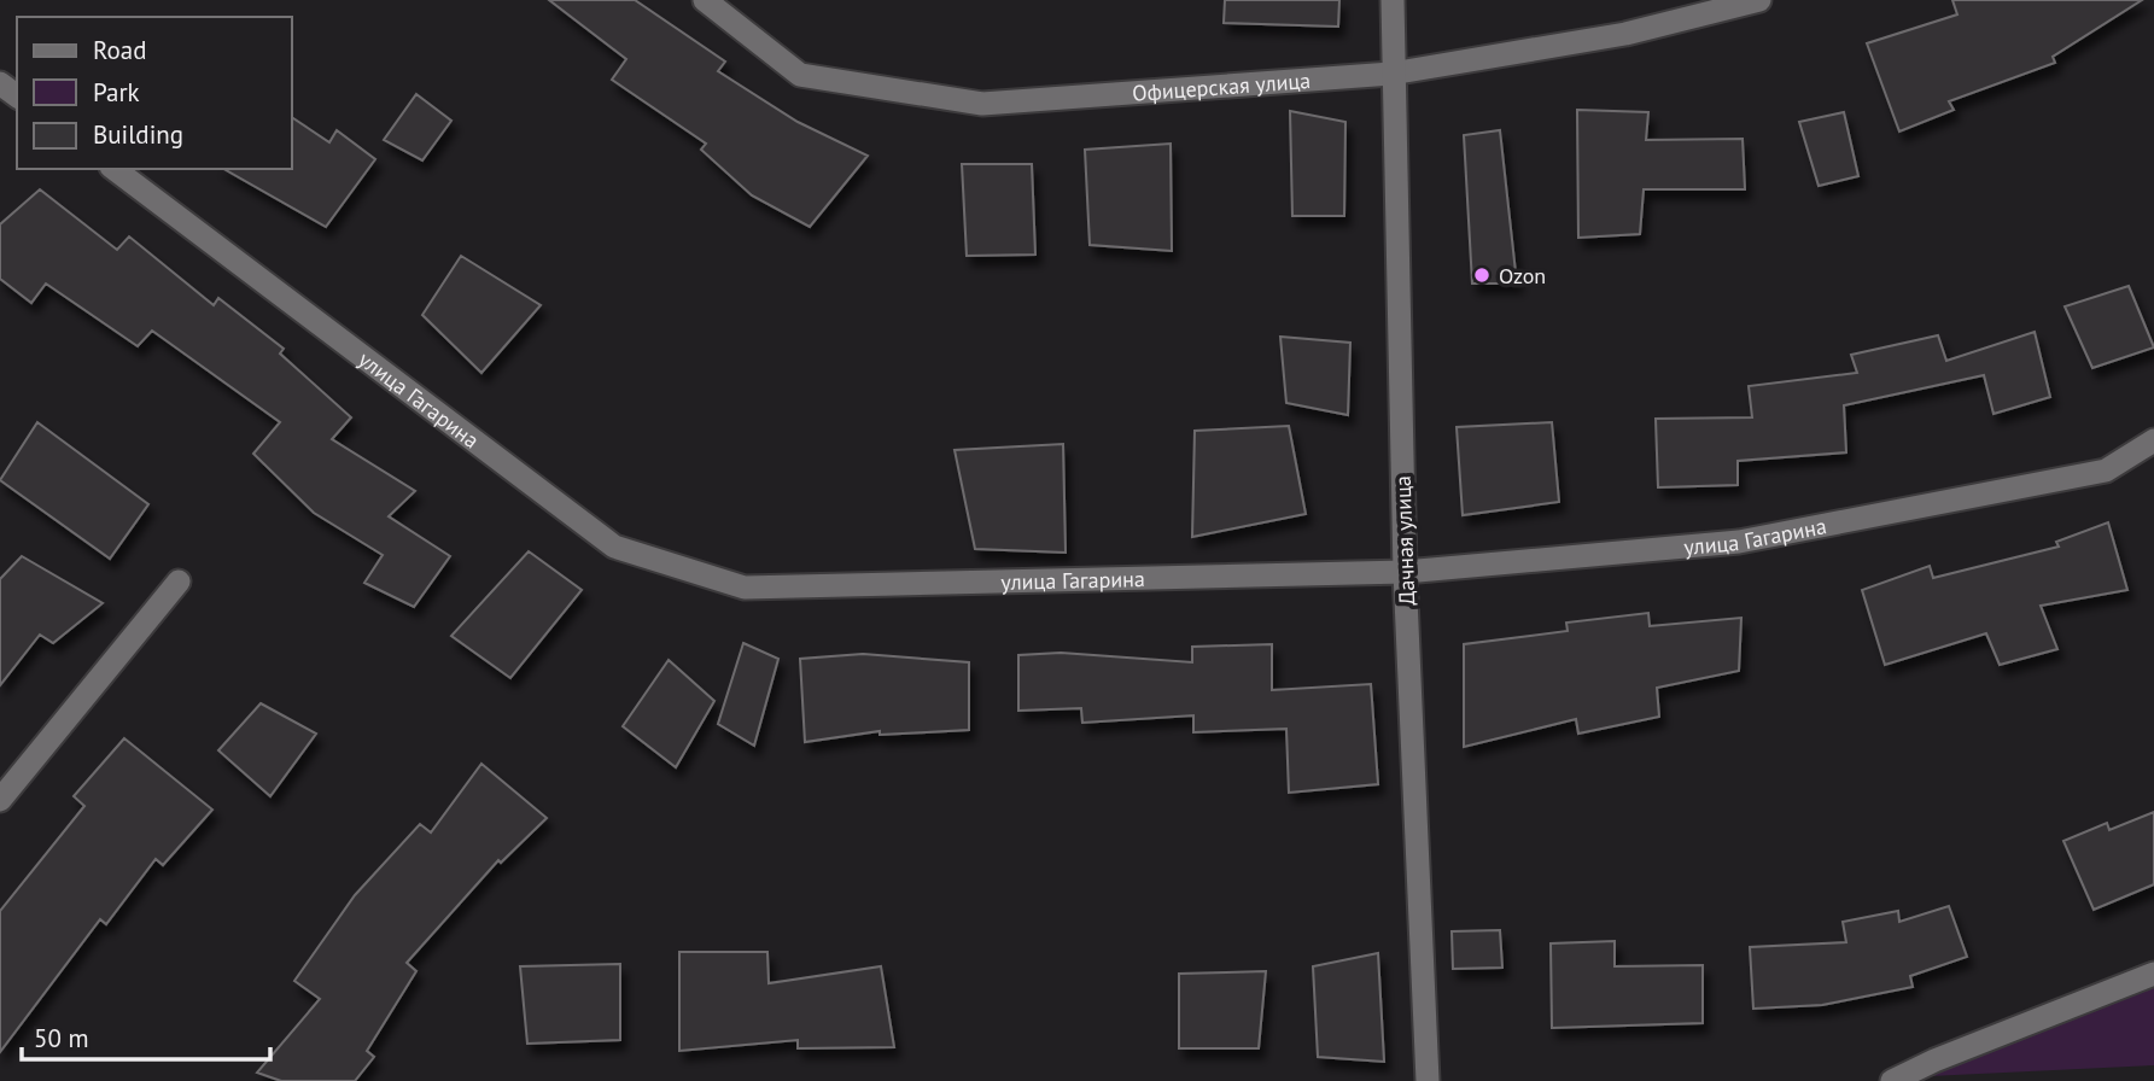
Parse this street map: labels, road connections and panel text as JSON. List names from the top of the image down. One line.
{"streets":{"main road":["Офицерская улица","улица Гагарина","Дачная улица"]},"crossings":[["Офицерская улица","Дачная улица"],["улица Гагарина","Дачная улица"]],"places":["Ozon"],"legend":["Road","Park","Building"],"scale_bar":"50 m"}
